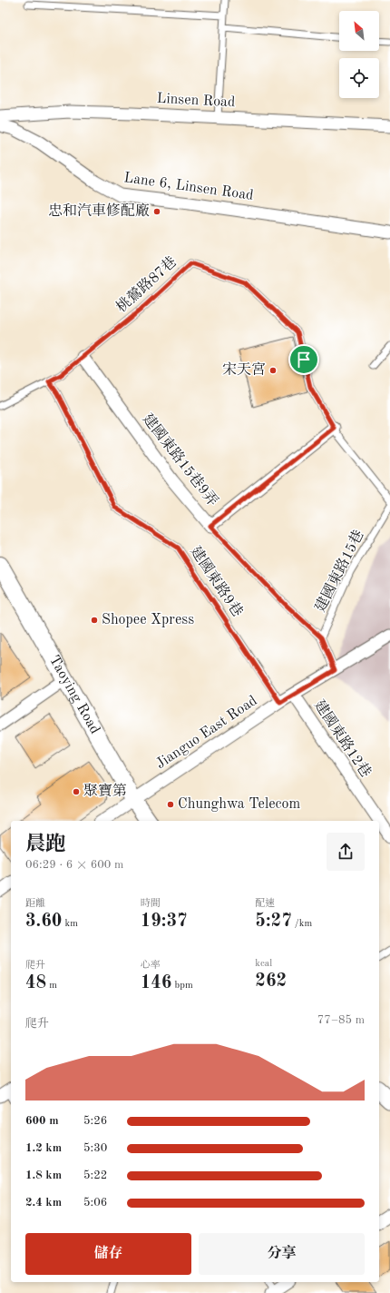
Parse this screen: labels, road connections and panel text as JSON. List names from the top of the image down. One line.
{"streets":{"main road":["Taoying Road"],"street":["Linsen Road","Lane 6, Linsen Road","建國東路15巷9弄","Jianguo East Road","建國東路12巷"],"lane":["桃鶯路87巷","建國東路15巷","建國東路9巷"]},"crossings":[["桃鶯路87巷","建國東路15巷9弄"],["桃鶯路87巷","建國東路9巷"],["建國東路9巷","Jianguo East Road"],["Taoying Road","Jianguo East Road"],["Jianguo East Road","建國東路12巷"]],"places":["忠和汽車修配廠","宋天宮","Shopee Xpress","聚寶第","Chunghwa Telecom"],"north":"top left","page":{"heading":["晨跑","06:29 · 6 × 600 m"],"stats":[["距離","3.60 km"],["時間","19:37"],["配速","5:27 /km"],["爬升","48 m"],["心率","146 bpm"],["kcal","262"]],"chart":["爬升","77–85 m"],"list":[{"name":"600 m","note":"5:26"},{"name":"1.2 km","note":"5:30"},{"name":"1.8 km","note":"5:22"},{"name":"2.4 km","note":"5:06"}],"buttons":["儲存","分享"]}}
